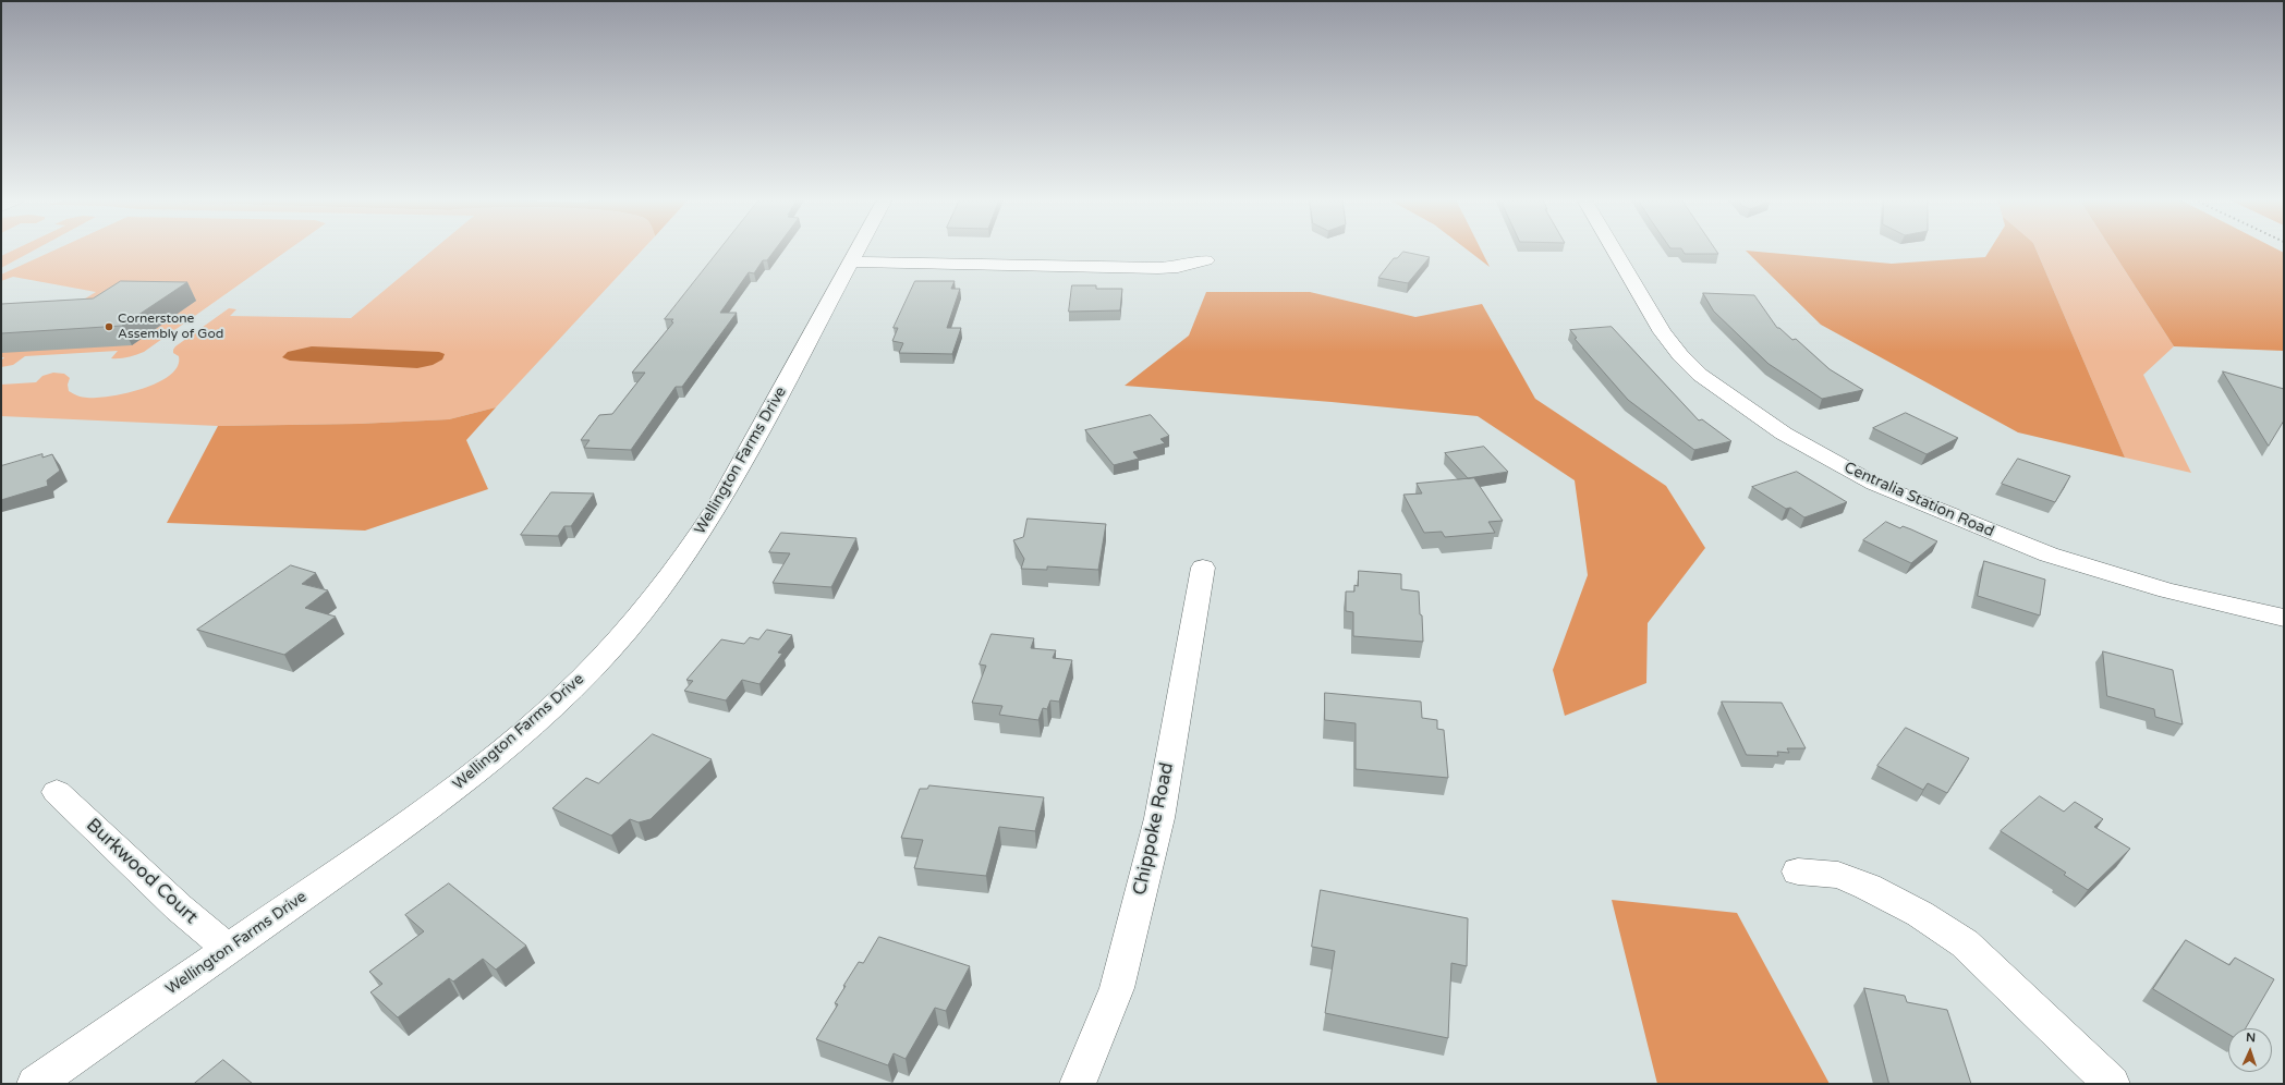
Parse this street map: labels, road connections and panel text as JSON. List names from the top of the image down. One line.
{"streets":{"street":["Wellington Farms Drive","Centralia Station Road","Chippoke Road","Burkwood Court"]},"crossings":[["Wellington Farms Drive","Burkwood Court"]],"places":["Cornerstone Assembly of God"],"north":"top"}
